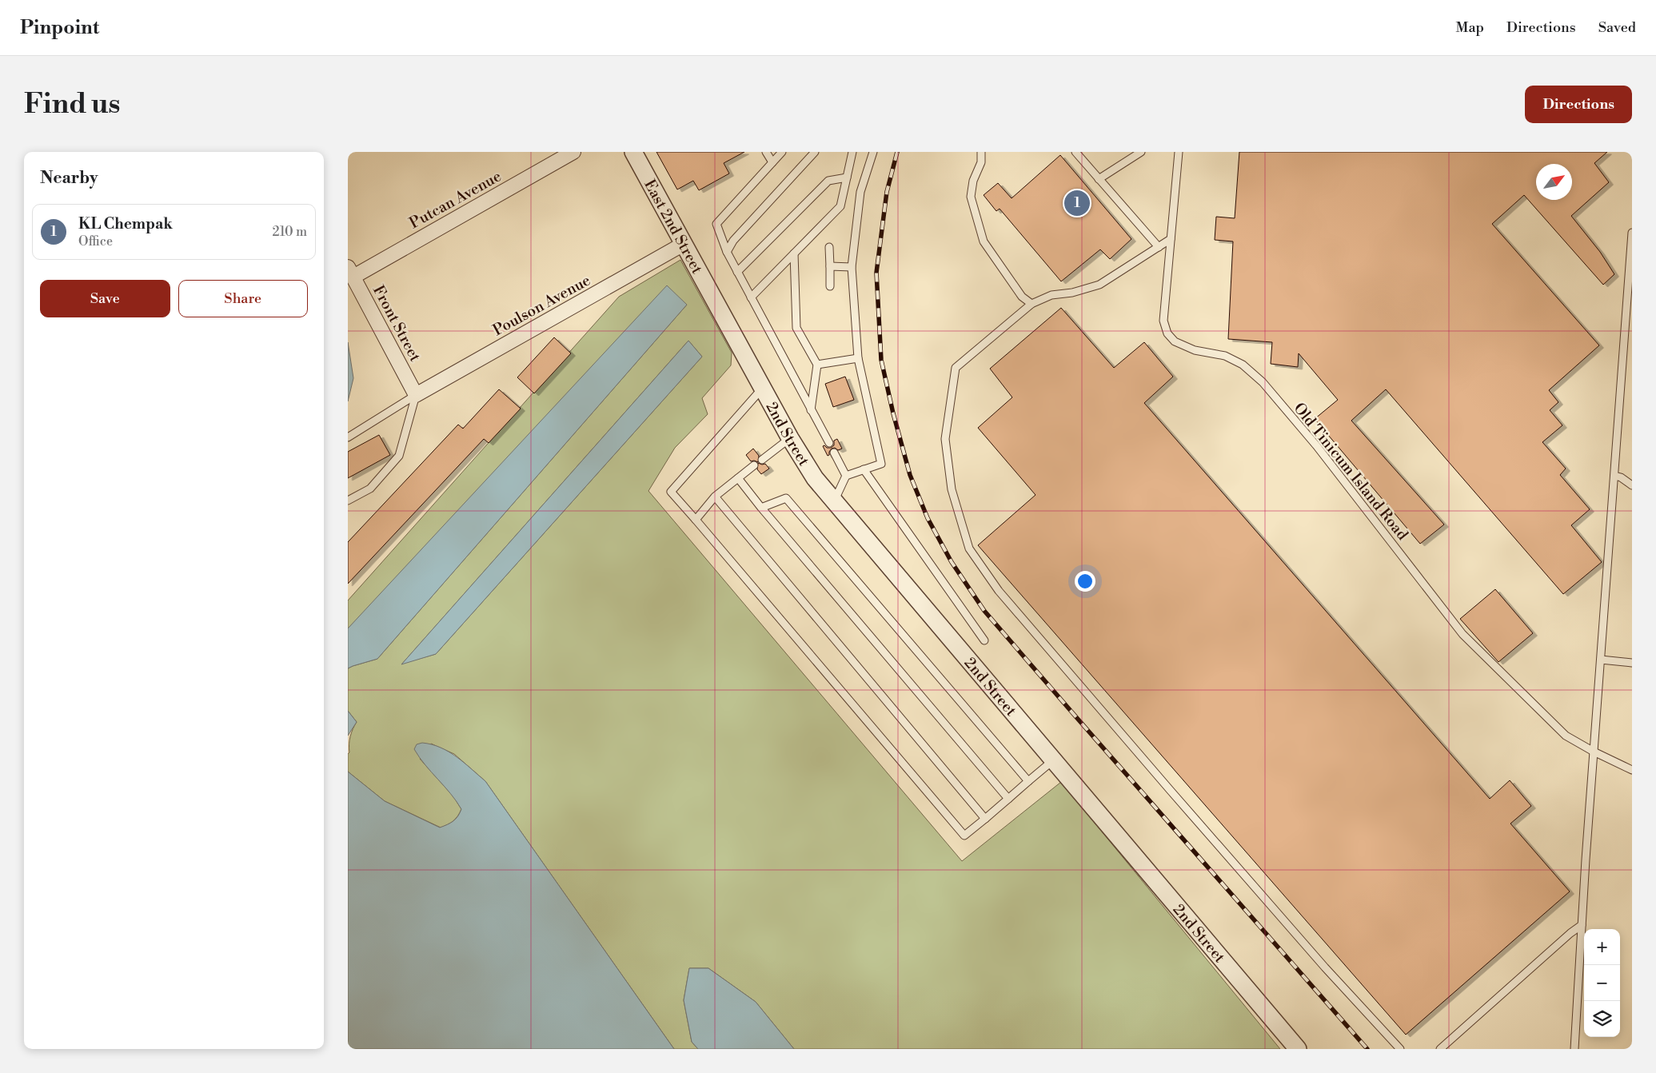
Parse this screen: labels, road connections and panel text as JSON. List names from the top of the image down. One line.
{"streets":{"street":["Putcan Avenue","East 2nd Street","Poulson Avenue","Front Street","2nd Street"],"lane":["Old Tinicum Island Road"]},"crossings":[["Putcan Avenue","Front Street"],["East 2nd Street","Poulson Avenue"],["East 2nd Street","2nd Street"],["Poulson Avenue","Front Street"]],"north":"top right","page":{"header":"Pinpoint","nav":["Map","Directions","Saved"],"buttons":["Directions",["Save","Share"]],"title":"Find us","heading":"Nearby","pins":"1","list":[{"mark":"1","name":"KL Chempak","note":"Office","value":"210 m"}],"map_buttons":["+","−"]}}
